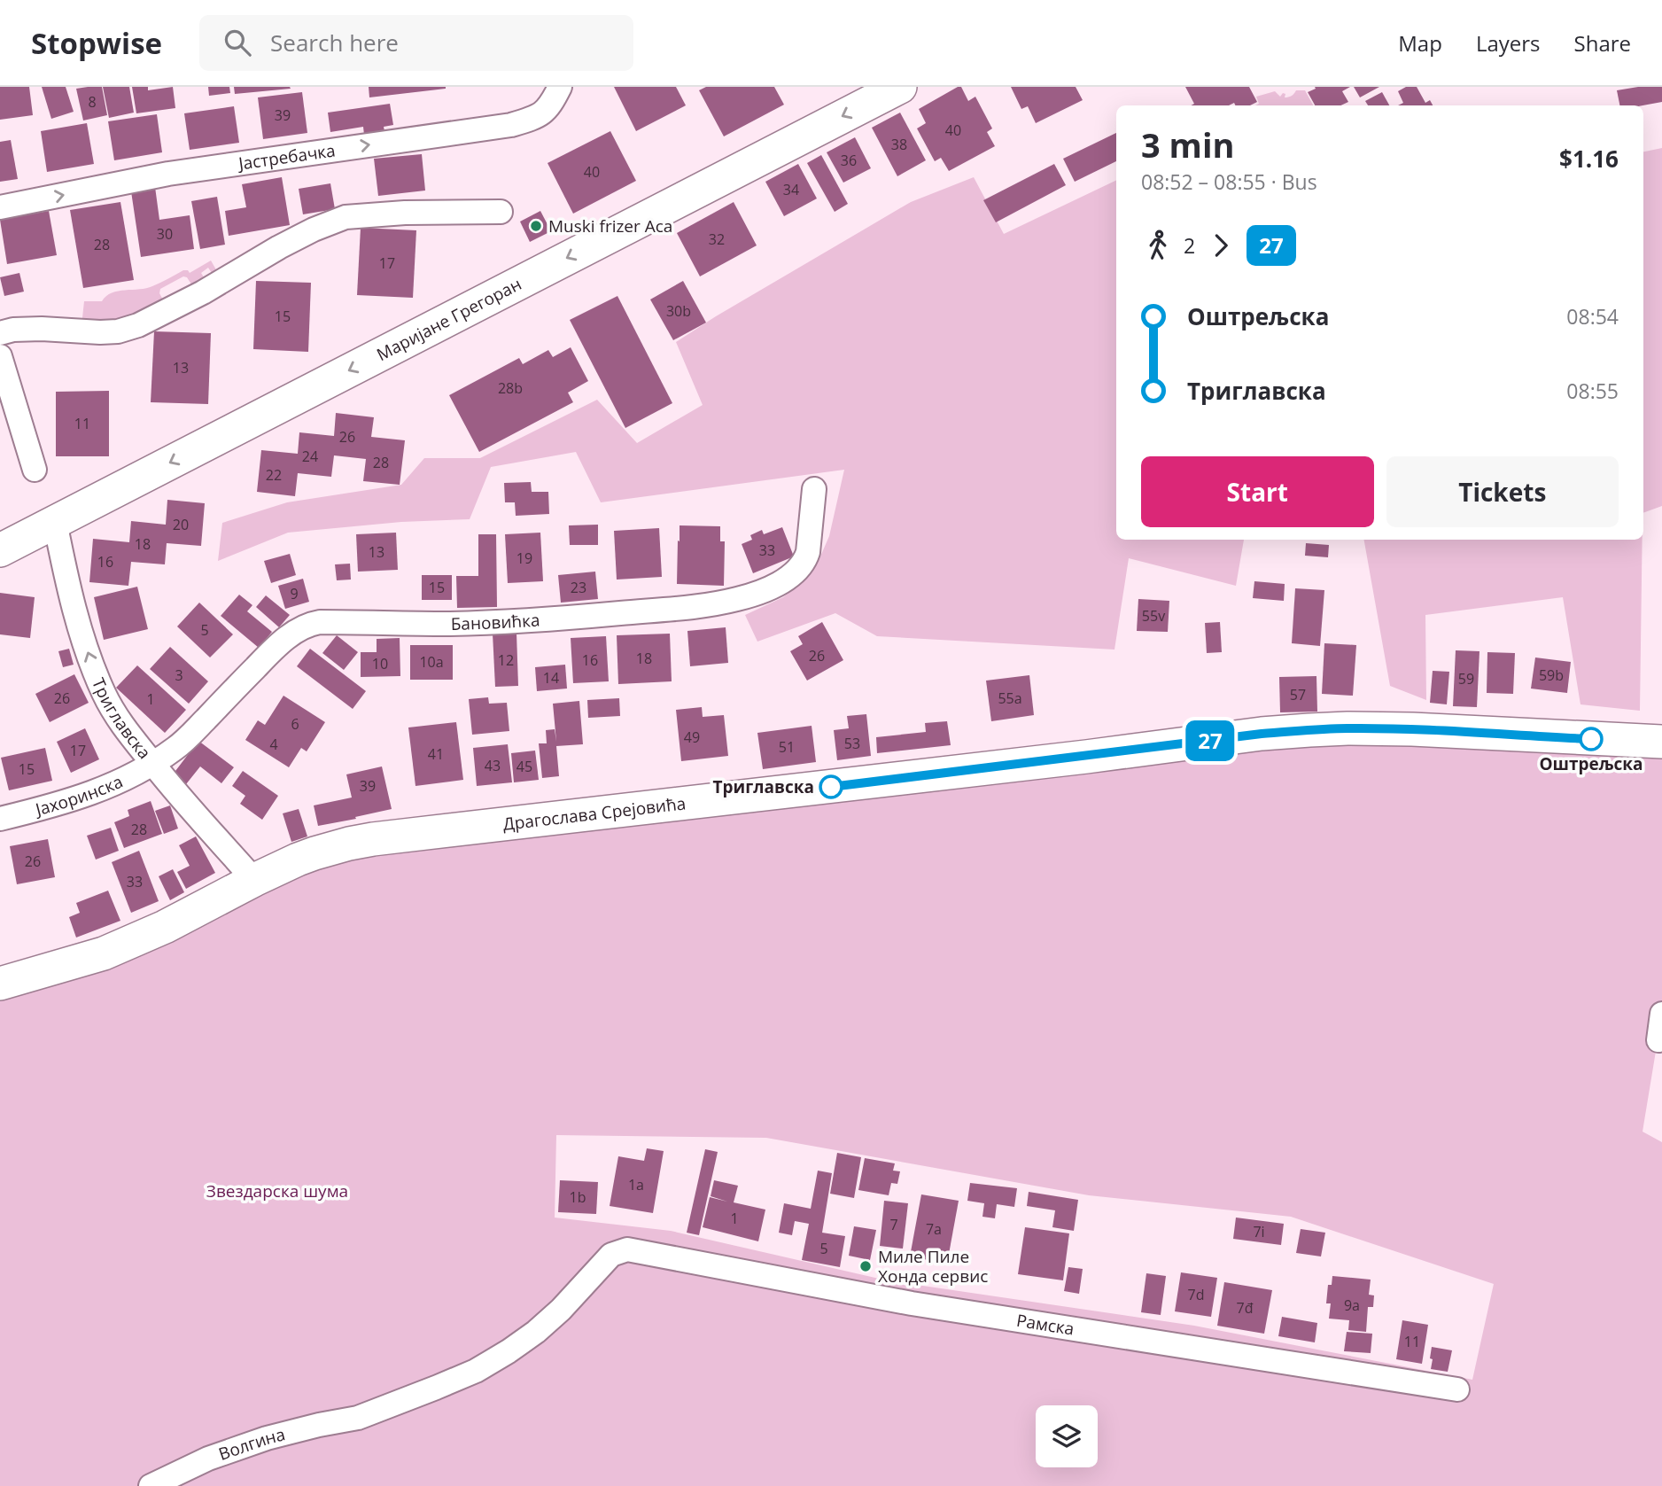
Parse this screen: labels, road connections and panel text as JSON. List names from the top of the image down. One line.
{"streets":{"main road":["Маријане Грегоран","Драгослава Срејовића"],"street":["Јастребачка","Бановићка","Триглавска","Јахоринска","Рамска","Волгина"]},"crossings":[["Маријане Грегоран","Триглавска"],["Бановићка","Триглавска"],["Бановићка","Јахоринска"],["Триглавска","Јахоринска"],["Триглавска","Драгослава Срејовића"],["Рамска","Волгина"]],"one_way":["Маријане Грегоран","Триглавска"],"parks":["Звездарска шума"],"places":["Muski frizer Aca","Оштрељска","Триглавска","Миле Пиле Хонда сервис"],"lines":["bus line 27"],"house_numbers":["8","39","40","38","36","40","34","30","32","28","17","30b","15","13","28b","11","26","24","28","22","20","18","33","13","19","16","15","23","9","55v","5","26","18","12","16","10a","10","3","59b","14","59","57","26","55a","1","6","49","53","4","51","17","41","43","45","15","39","28","26","33","1a","1b","1","7","7a","7i","5","7d","9a","7đ","11"],"page":{"header":"Stopwise","search":"Search here","nav":["Map","Layers","Share"],"on_map":"27","heading":["3 min","08:52 – 08:55 · Bus","$1.16"],"legs":["2","27"],"list":[{"name":"Оштрељска","value":"08:54"},{"name":"Триглавска","value":"08:55"}],"buttons":["Start","Tickets"]}}
